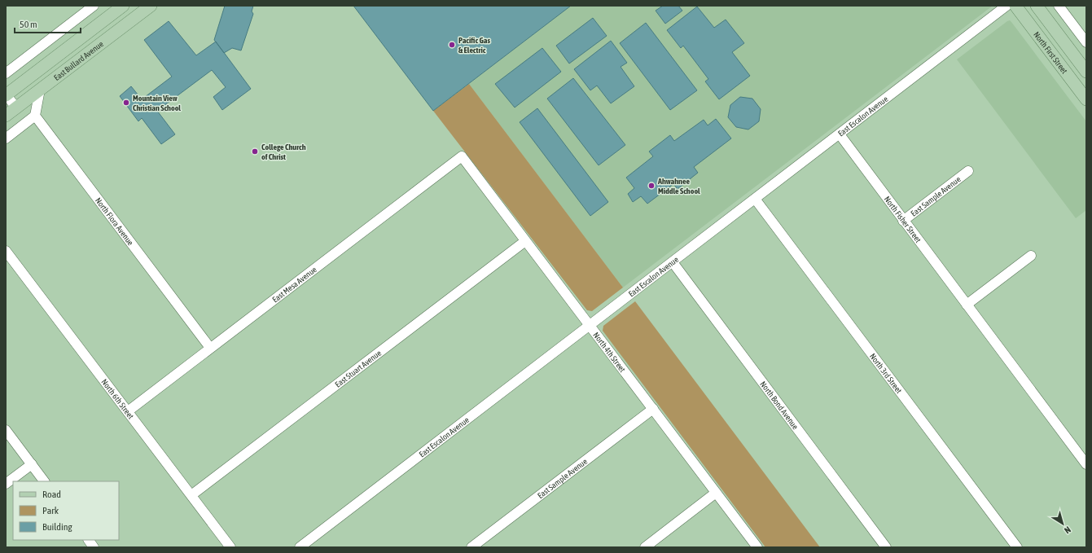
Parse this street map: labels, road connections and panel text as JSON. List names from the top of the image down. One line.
{"streets":{"main road":["North First Street","East Bullard Avenue"],"street":["East Escalon Avenue","East Sample Avenue","North Fisher Street","North Flora Avenue","East Mesa Avenue","North 4th Street","East Stuart Avenue","North 3rd Street","North 6th Street","North Bond Avenue"]},"crossings":[["East Escalon Avenue","North Fisher Street"],["East Escalon Avenue","North 4th Street"],["East Escalon Avenue","North 3rd Street"],["East Escalon Avenue","North Bond Avenue"],["East Sample Avenue","North Fisher Street"],["East Sample Avenue","North 4th Street"],["North Flora Avenue","East Mesa Avenue"],["East Mesa Avenue","North 4th Street"],["East Mesa Avenue","North 6th Street"],["North 4th Street","East Stuart Avenue"],["East Stuart Avenue","North 6th Street"]],"places":["Pacific Gas & Electric","Mountain View Christian School","College Church of Christ","Ahwahnee Middle School"],"legend":["Road","Park","Building"],"scale_bar":"50 m","north":"bottom right"}
